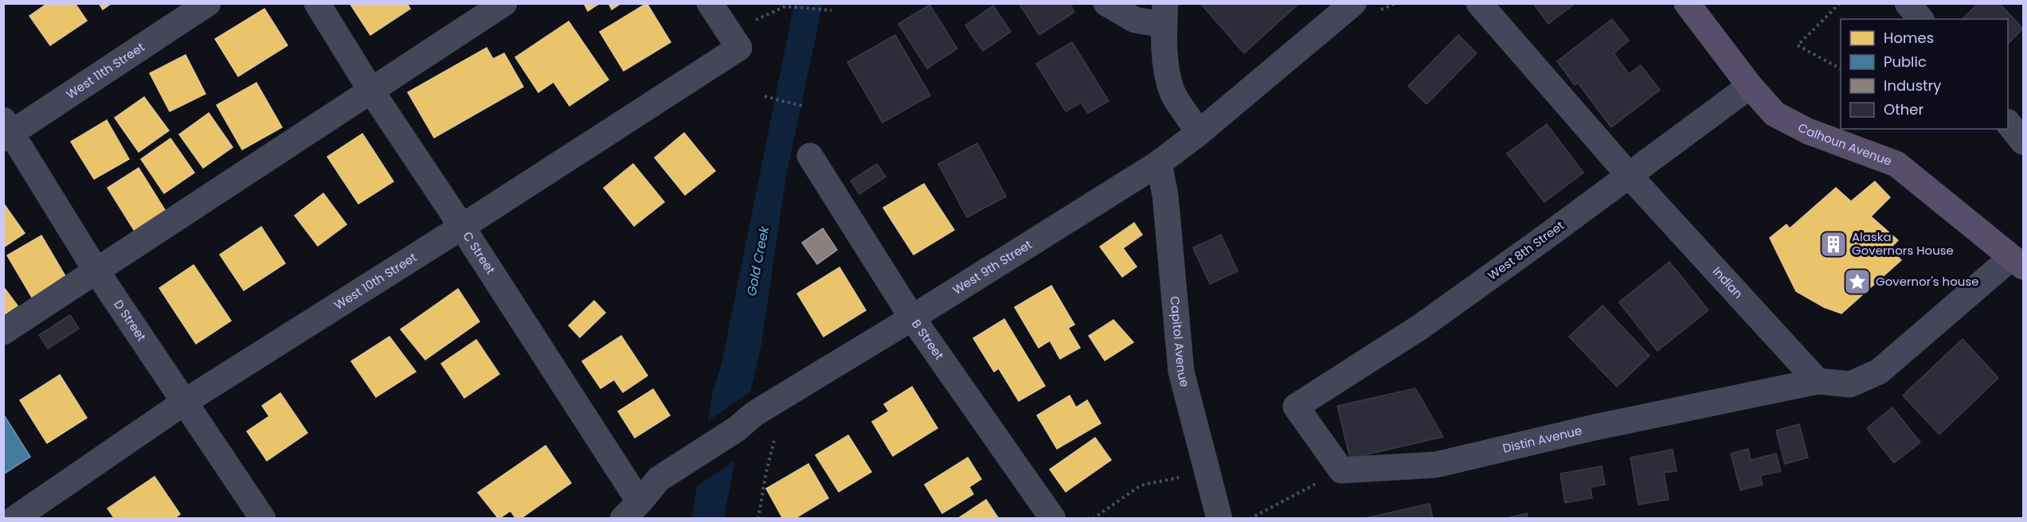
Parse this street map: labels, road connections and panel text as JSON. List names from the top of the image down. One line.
{"streets":{"main road":["Calhoun Avenue"],"street":["West 11th Street","West 8th Street","C Street","West 9th Street","West 10th Street","Indian","D Street","B Street","Capitol Avenue","Distin Avenue"]},"crossings":[["West 11th Street","D Street"],["Calhoun Avenue","West 8th Street"],["West 8th Street","Indian"],["West 8th Street","Distin Avenue"],["C Street","West 9th Street"],["C Street","West 10th Street"],["West 9th Street","B Street"],["West 9th Street","Capitol Avenue"],["West 10th Street","D Street"],["Indian","Distin Avenue"]],"water":["Gold Creek"],"places":{"building":["Alaska Governors House"],"place":["Governor's house"]},"legend":["Homes","Public","Industry","Other"]}
